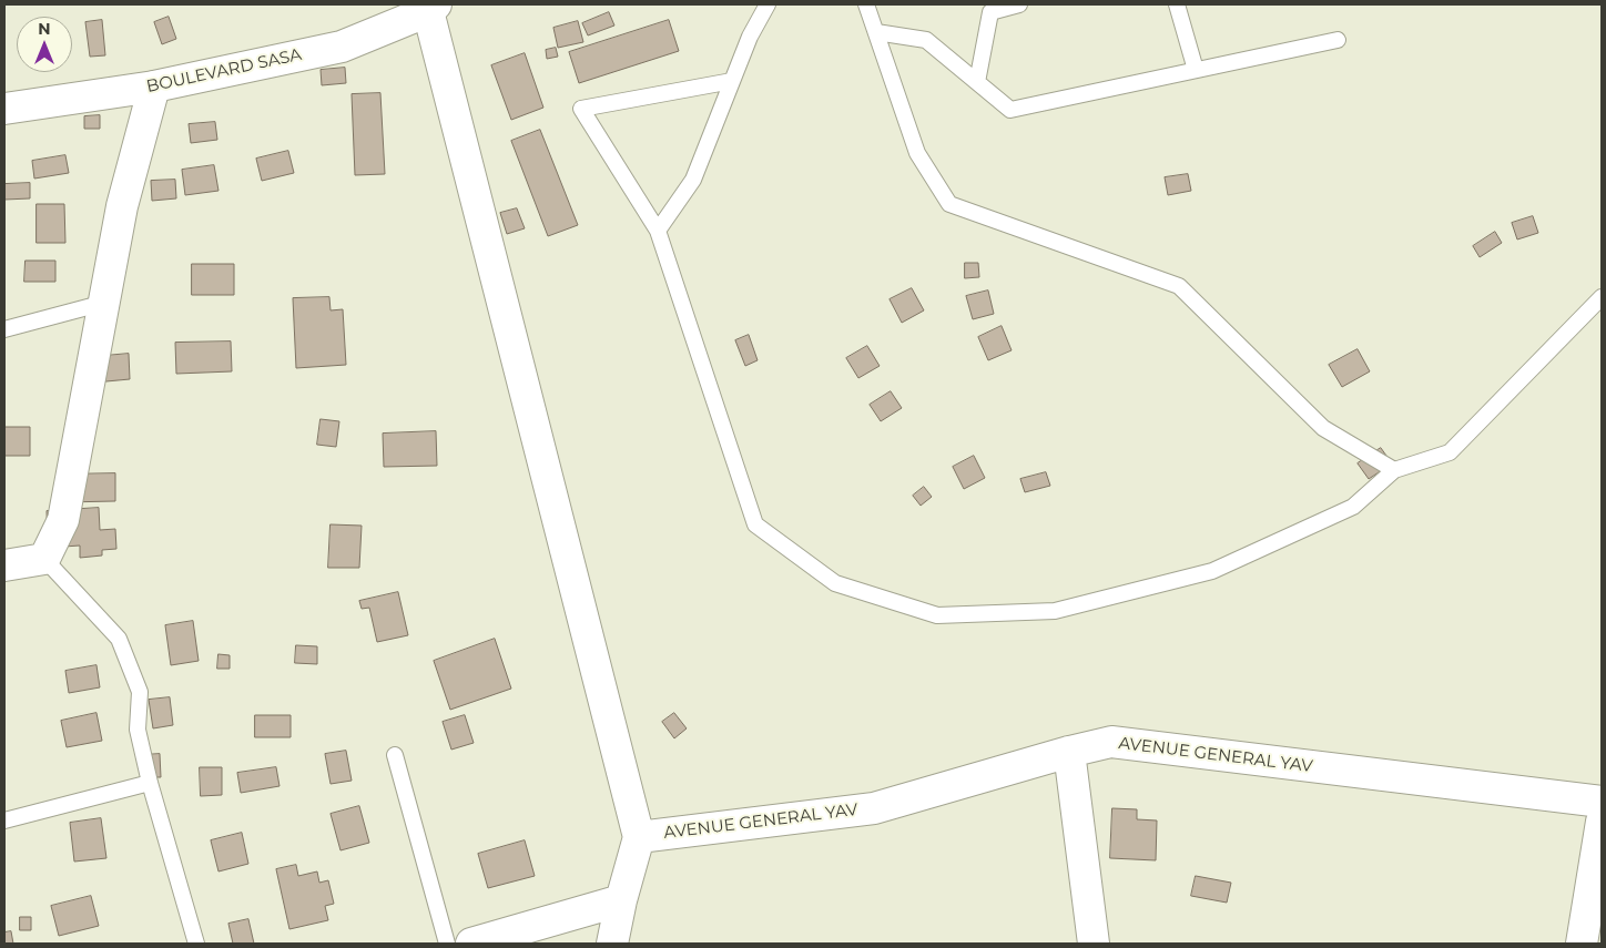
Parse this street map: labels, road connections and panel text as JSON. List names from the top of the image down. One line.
{"streets":{"street":["BOULEVARD SASA","AVENUE GENERAL YAV"]},"north":"top"}
